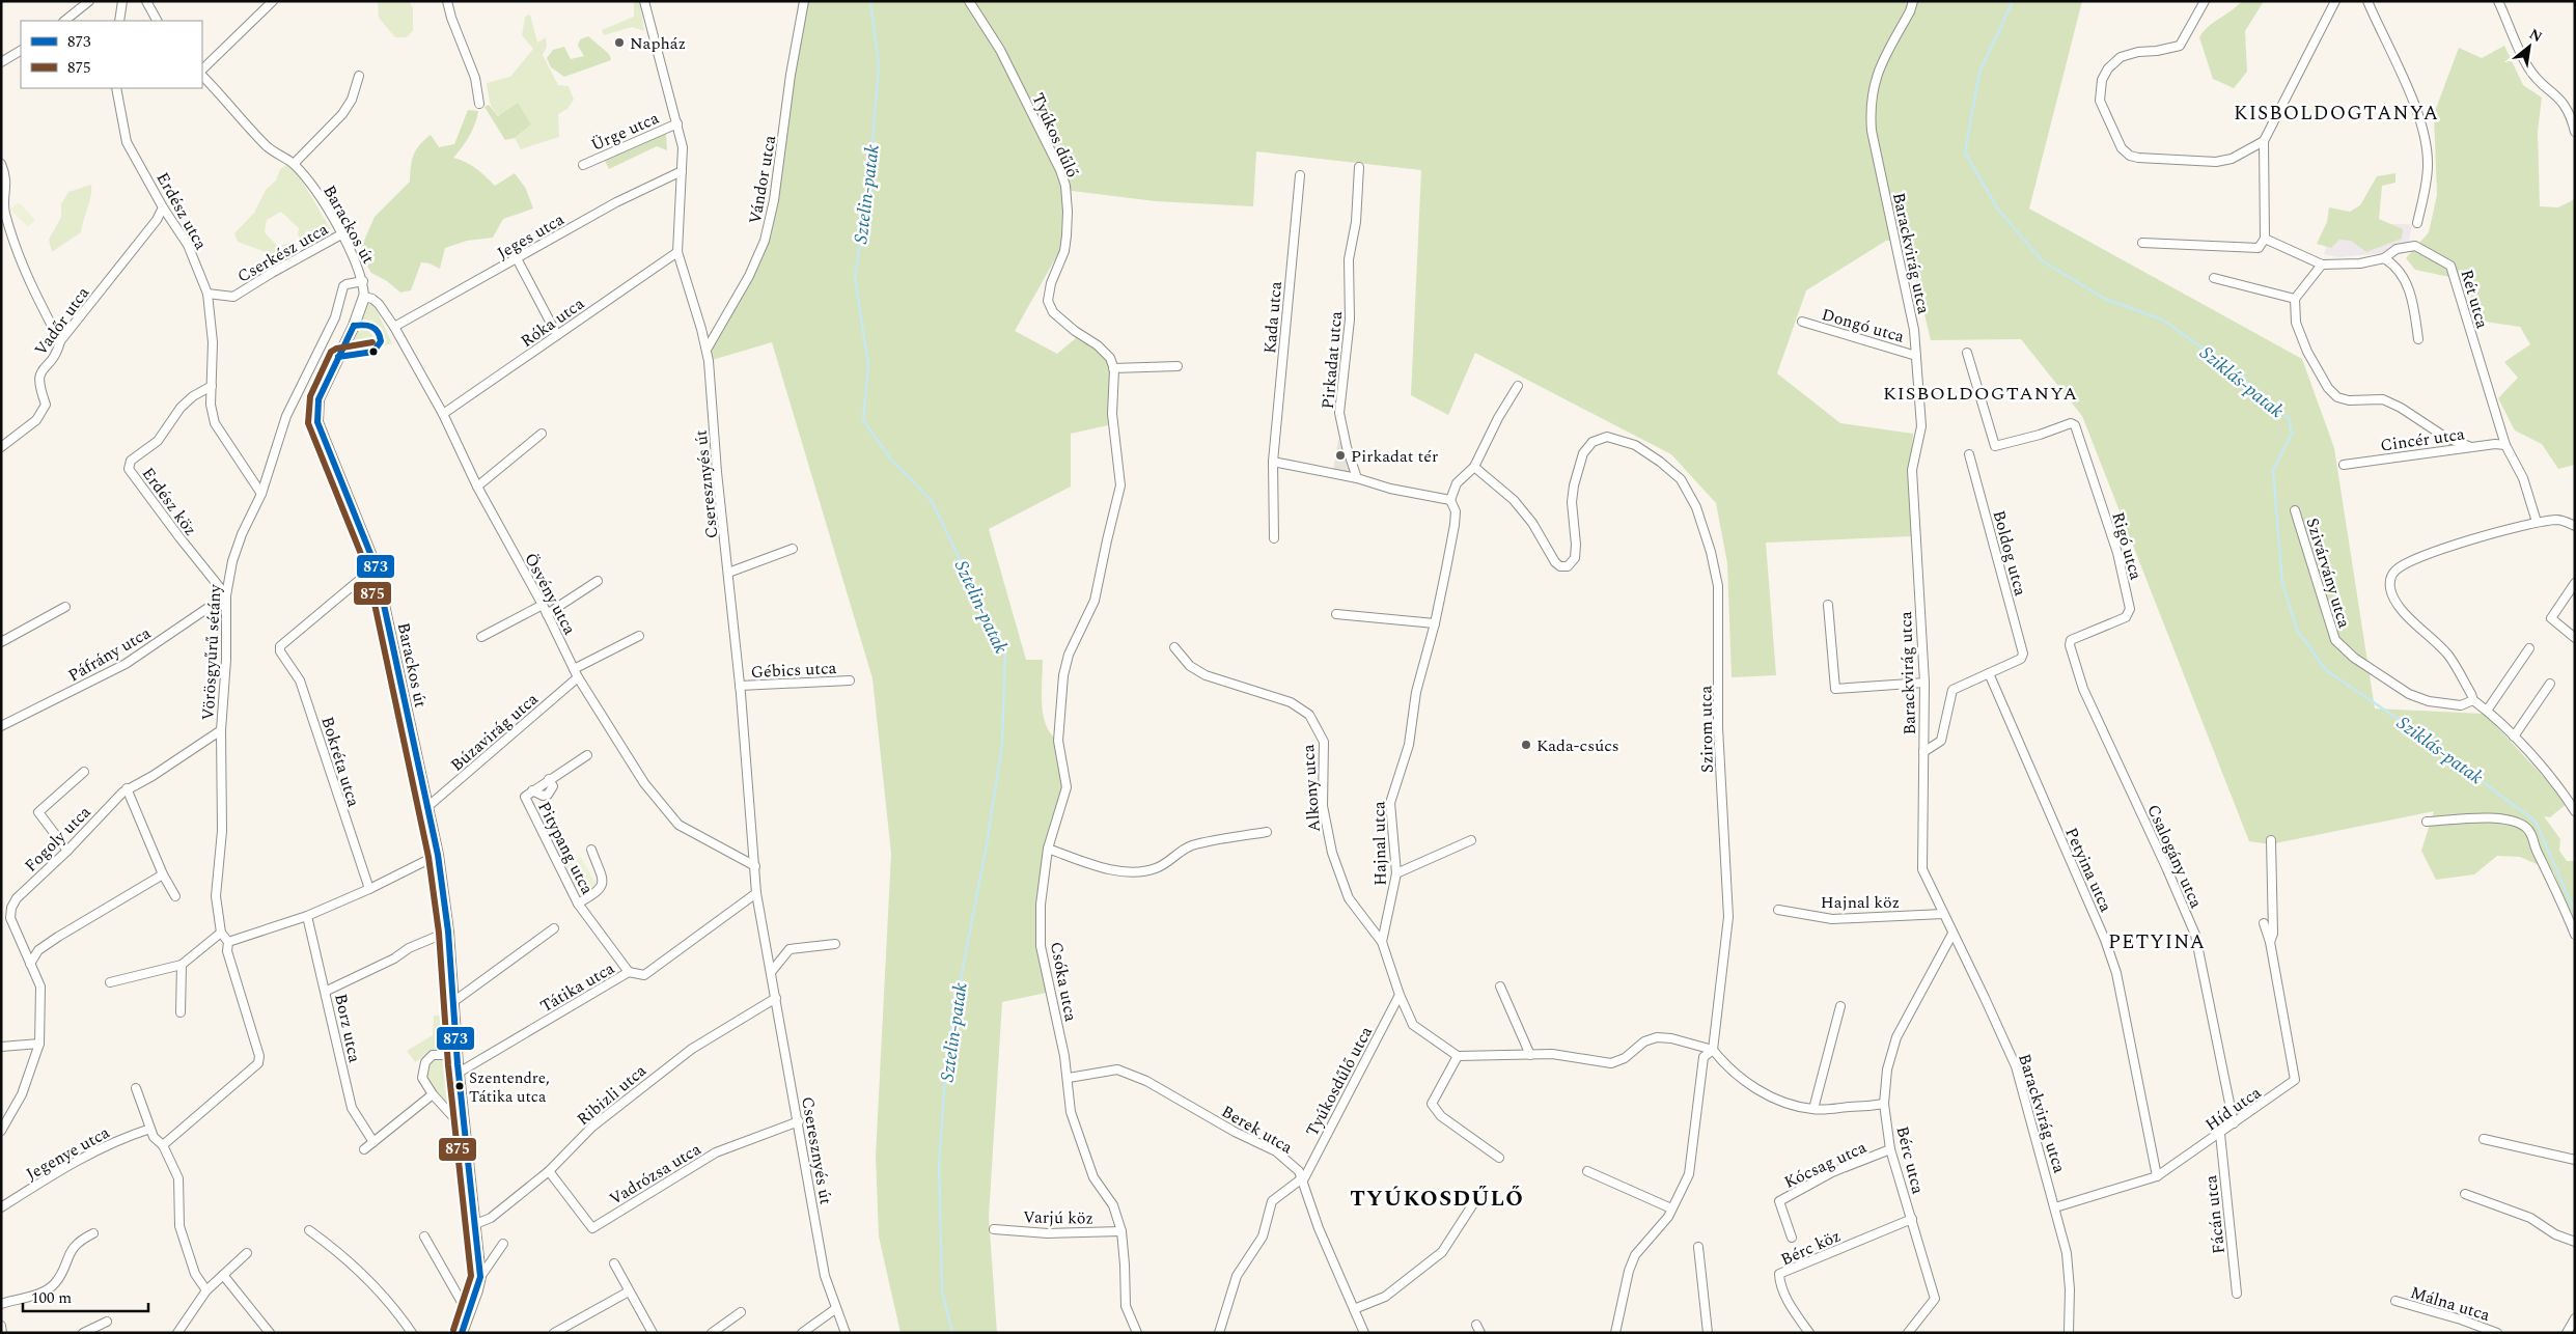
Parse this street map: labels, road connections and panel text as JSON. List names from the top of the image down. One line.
{"streets":{"street":["Ürge utca","Tyúkos dűlő","Vándor utca","Erdész utca","Barackos út","Jeges utca","Cserkész utca","Barackvirág utca","Rét utca","Kada utca","Vadőr utca","Róka utca","Dongó utca","Pirkadat utca","Cincér utca","Cseresznyés út","Erdész köz","Rigó utca","Boldog utca","Szivárvány utca","Ösvény utca","Vörösgyűrű sétány","Páfrány utca","Gébics utca","Szirom utca","Búzavirág utca","Bokréta utca","Alkony utca","Fogoly utca","Hajnal utca","Pitypang utca","Csalogány utca","Petyina utca","Hajnal köz","Csóka utca","Tátika utca","Borz utca","Tyúkosdűlő utca","Ribizli utca","Híd utca","Berek utca","Jegenye utca","Bérc utca","Kócsag utca","Vadrózsa utca","Fácán utca","Varjú köz","Bérc köz","Málna utca"]},"crossings":[["Ürge utca","Cseresznyés út"],["Tyúkos dűlő","Csóka utca"],["Vándor utca","Cseresznyés út"],["Erdész utca","Cserkész utca"],["Erdész utca","Vadőr utca"],["Erdész utca","Erdész köz"],["Erdész utca","Vörösgyűrű sétány"],["Barackos út","Cserkész utca"],["Barackos út","Ösvény utca"],["Barackos út","Vörösgyűrű sétány"],["Barackos út","Búzavirág utca"],["Barackos út","Bokréta utca"],["Barackos út","Tátika utca"],["Barackos út","Ribizli utca"],["Jeges utca","Cseresznyés út"],["Jeges utca","Ösvény utca"],["Barackvirág utca","Dongó utca"],["Barackvirág utca","Hajnal köz"],["Barackvirág utca","Híd utca"],["Barackvirág utca","Bérc utca"],["Rét utca","Cincér utca"],["Róka utca","Cseresznyés út"],["Róka utca","Ösvény utca"],["Cseresznyés út","Ösvény utca"],["Cseresznyés út","Gébics utca"],["Cseresznyés út","Tátika utca"],["Cseresznyés út","Ribizli utca"],["Cseresznyés út","Vadrózsa utca"],["Erdész köz","Vörösgyűrű sétány"],["Erdész köz","Páfrány utca"],["Rigó utca","Csalogány utca"],["Boldog utca","Petyina utca"],["Ösvény utca","Búzavirág utca"],["Vörösgyűrű sétány","Páfrány utca"],["Vörösgyűrű sétány","Fogoly utca"],["Alkony utca","Hajnal utca"],["Pitypang utca","Tátika utca"],["Csalogány utca","Híd utca"],["Petyina utca","Híd utca"],["Csóka utca","Berek utca"],["Csóka utca","Varjú köz"],["Tyúkosdűlő utca","Berek utca"],["Ribizli utca","Vadrózsa utca"],["Híd utca","Fácán utca"],["Bérc utca","Kócsag utca"],["Bérc utca","Bérc köz"]],"districts":["KISBOLDOGTANYA","KISBOLDOGTANYA","PETYINA","TYÚKOSDŰLŐ"],"water":["Sztelin-patak","Sziklás-patak"],"places":["Napház","Pirkadat tér","Kada-csúcs","Szentendre, Tátika utca"],"lines":["transit line 873","transit line 875"],"legend":["873","875"],"scale_bar":"100 m","north":"top right"}
